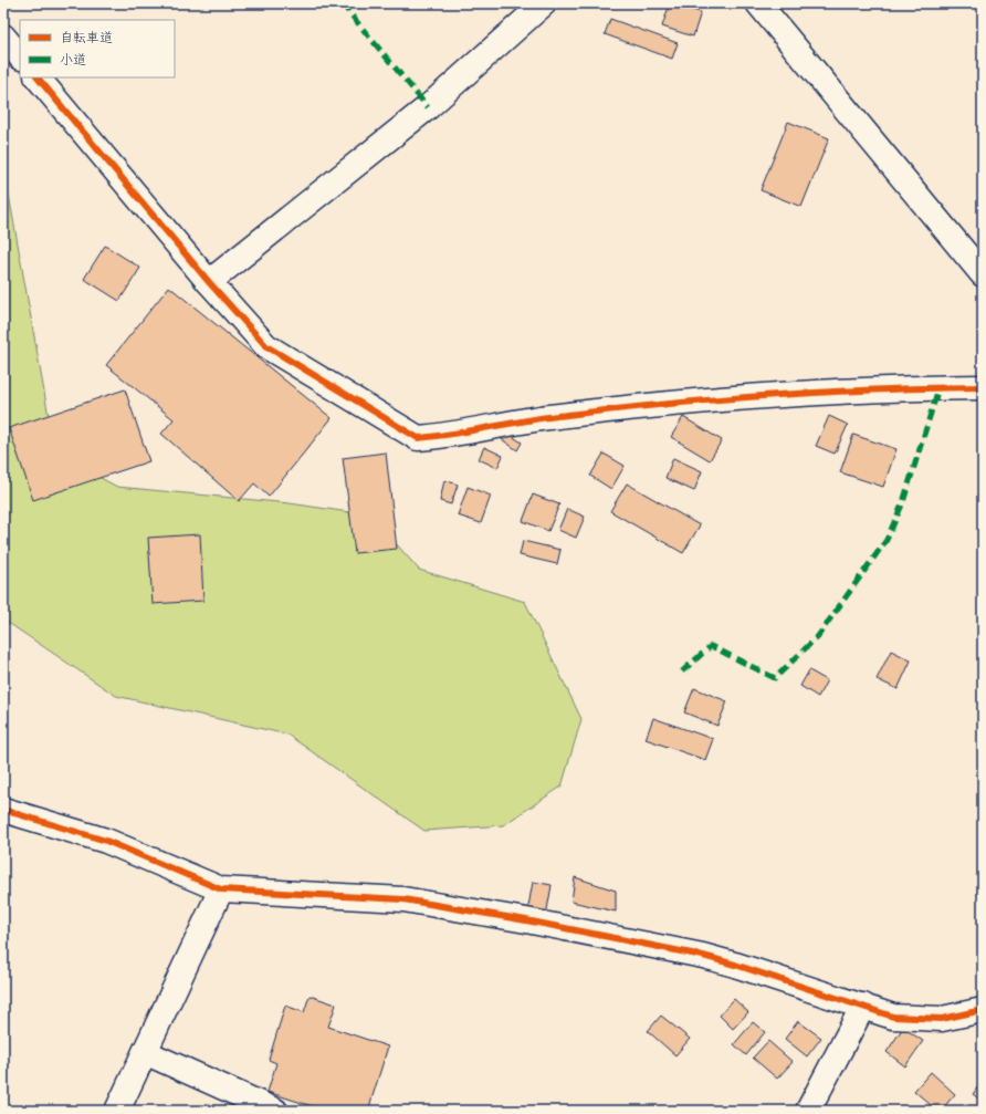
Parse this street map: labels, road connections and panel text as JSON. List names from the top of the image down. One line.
{"legend":["自転車道","小道"]}
